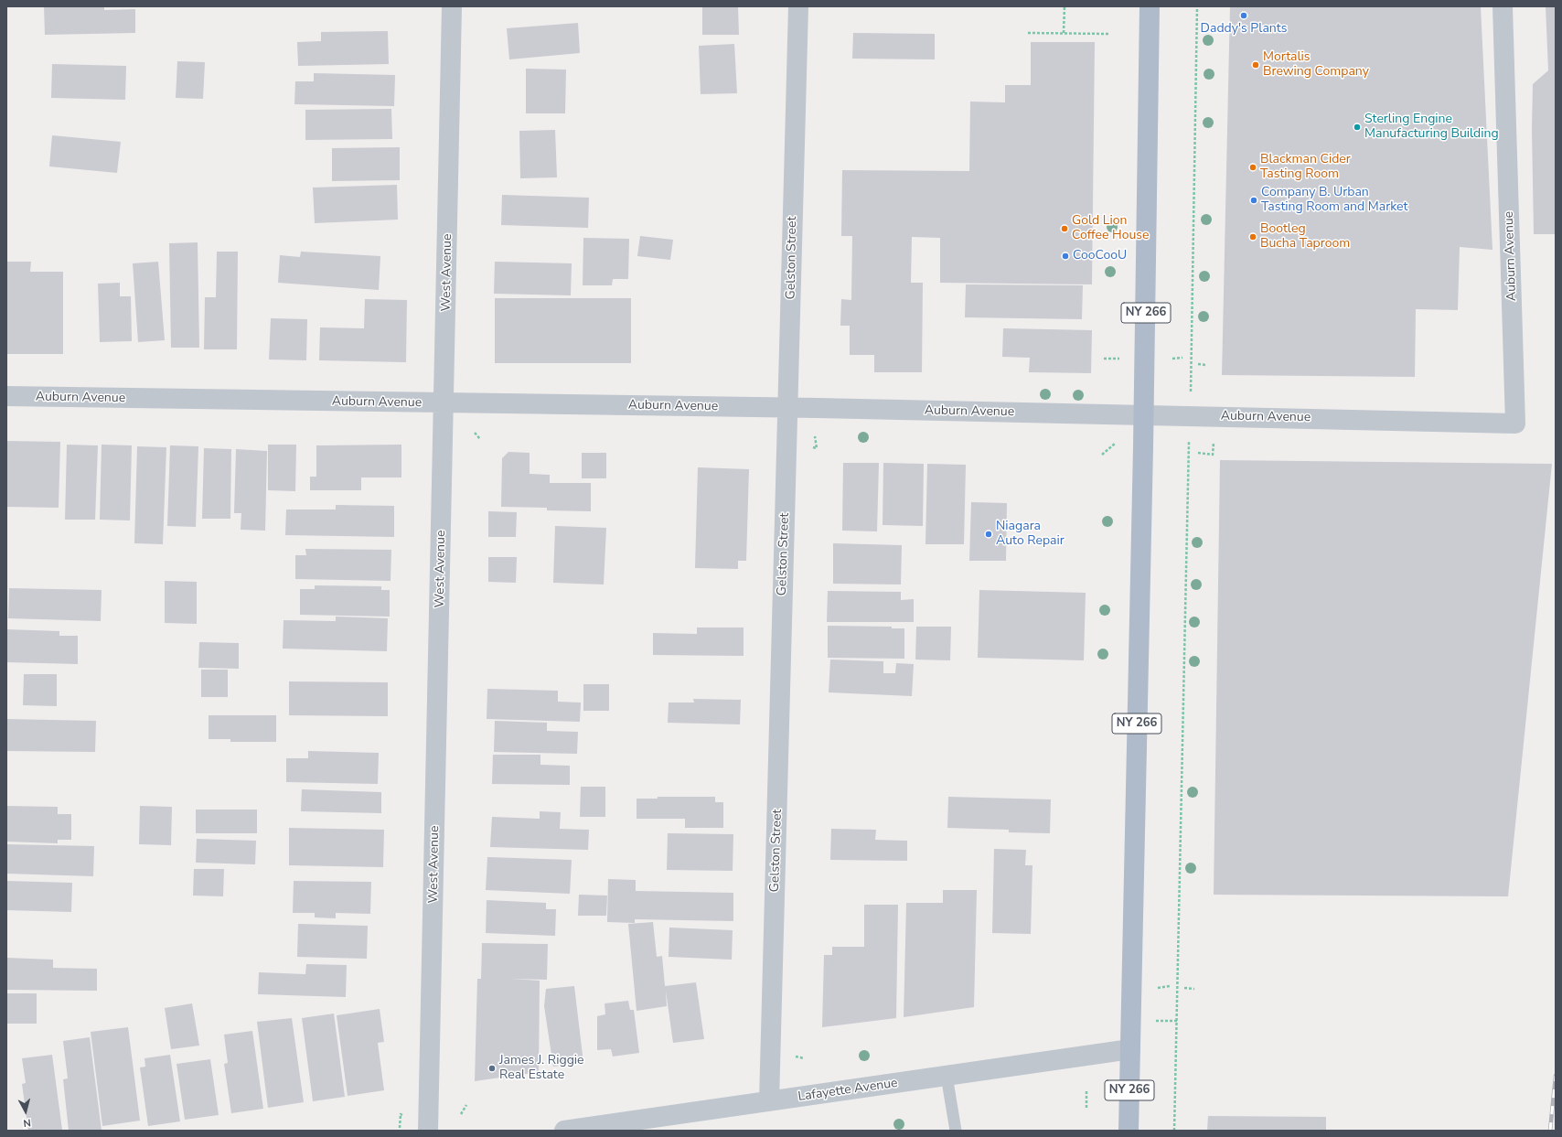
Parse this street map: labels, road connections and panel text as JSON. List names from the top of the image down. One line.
{"streets":{"main road":["NY 266"],"street":["Auburn Avenue","Gelston Street","West Avenue","Lafayette Avenue"]},"crossings":[["Auburn Avenue","Gelston Street"],["Auburn Avenue","West Avenue"],["Auburn Avenue","NY 266"],["Gelston Street","Lafayette Avenue"],["NY 266","Lafayette Avenue"]],"places":["Daddy's Plants","Mortalis Brewing Company","Sterling Engine Manufacturing Building","Blackman Cider Tasting Room","Company B. Urban Tasting Room and Market","Gold Lion Coffee House","Bootleg Bucha Taproom","CooCooU","Niagara Auto Repair","James J. Riggie Real Estate"],"north":"bottom"}
